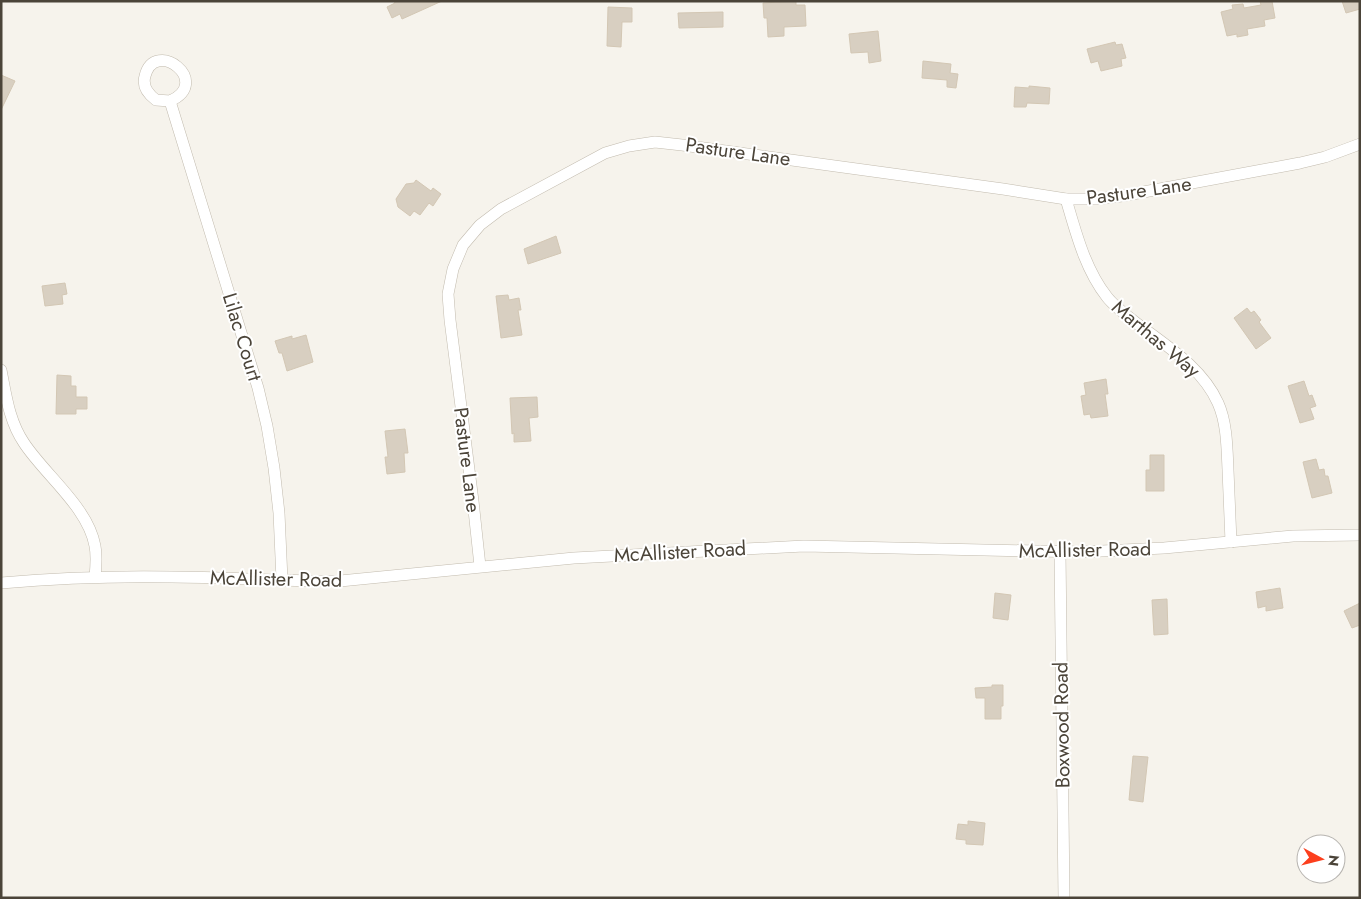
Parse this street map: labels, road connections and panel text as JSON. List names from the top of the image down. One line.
{"streets":{"street":["Pasture Lane","Lilac Court","Marthas Way","McAllister Road","Boxwood Road"]},"crossings":[["Pasture Lane","Marthas Way"],["Pasture Lane","McAllister Road"],["Lilac Court","McAllister Road"],["Marthas Way","McAllister Road"],["McAllister Road","Boxwood Road"]],"north":"right"}
